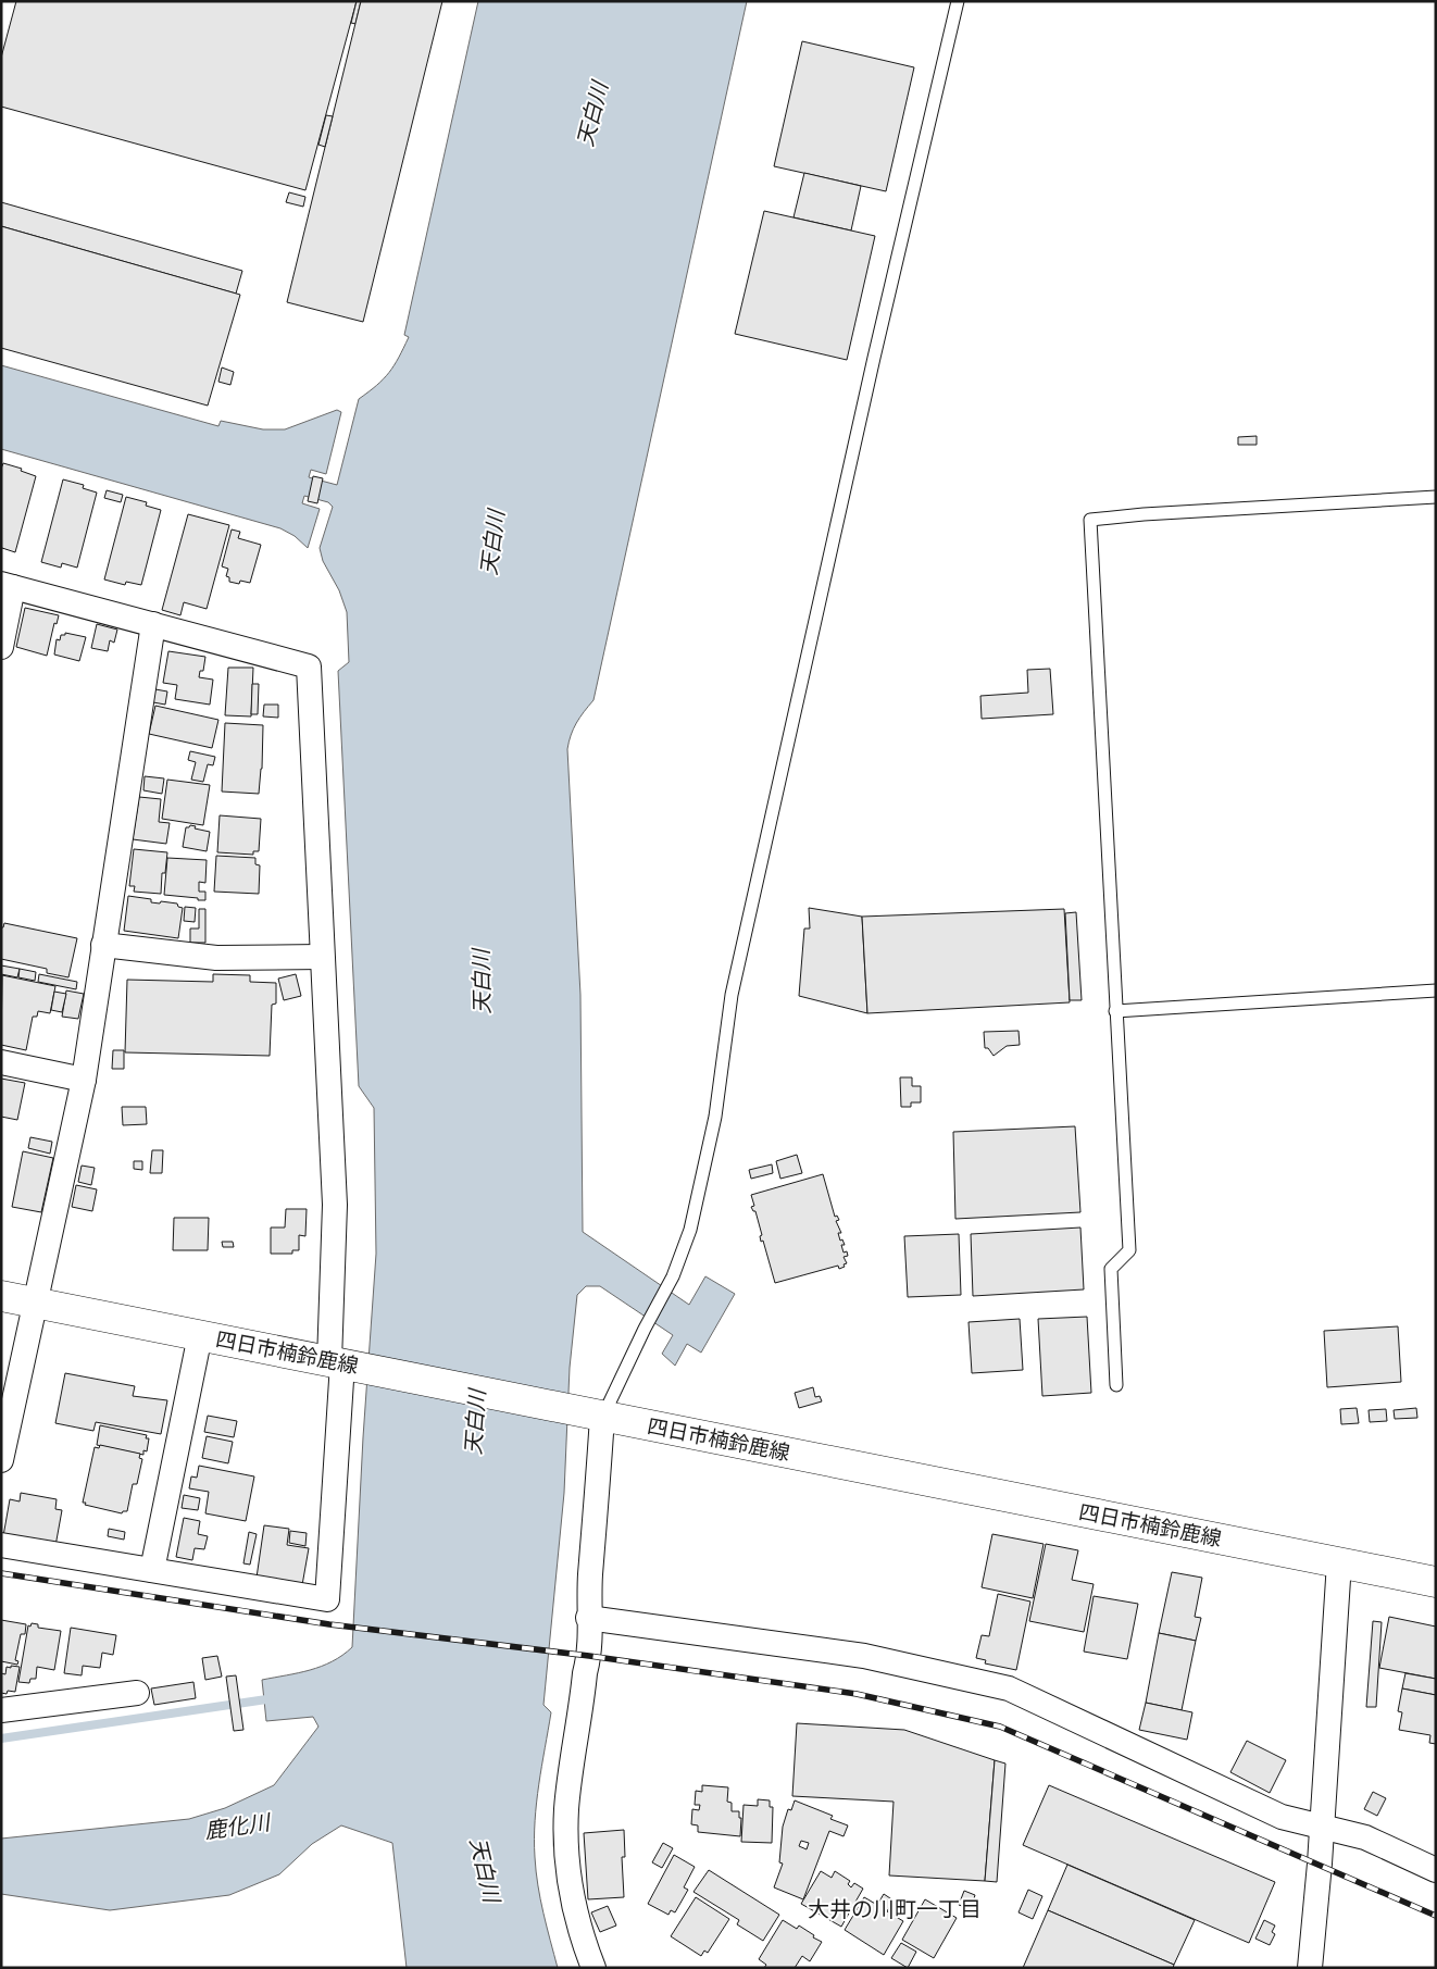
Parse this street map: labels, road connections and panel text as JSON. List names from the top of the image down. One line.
{"streets":{"main road":["四日市楠鈴鹿線"]},"districts":["大井の川町一丁目"],"water":["天白川","鹿化川"]}
